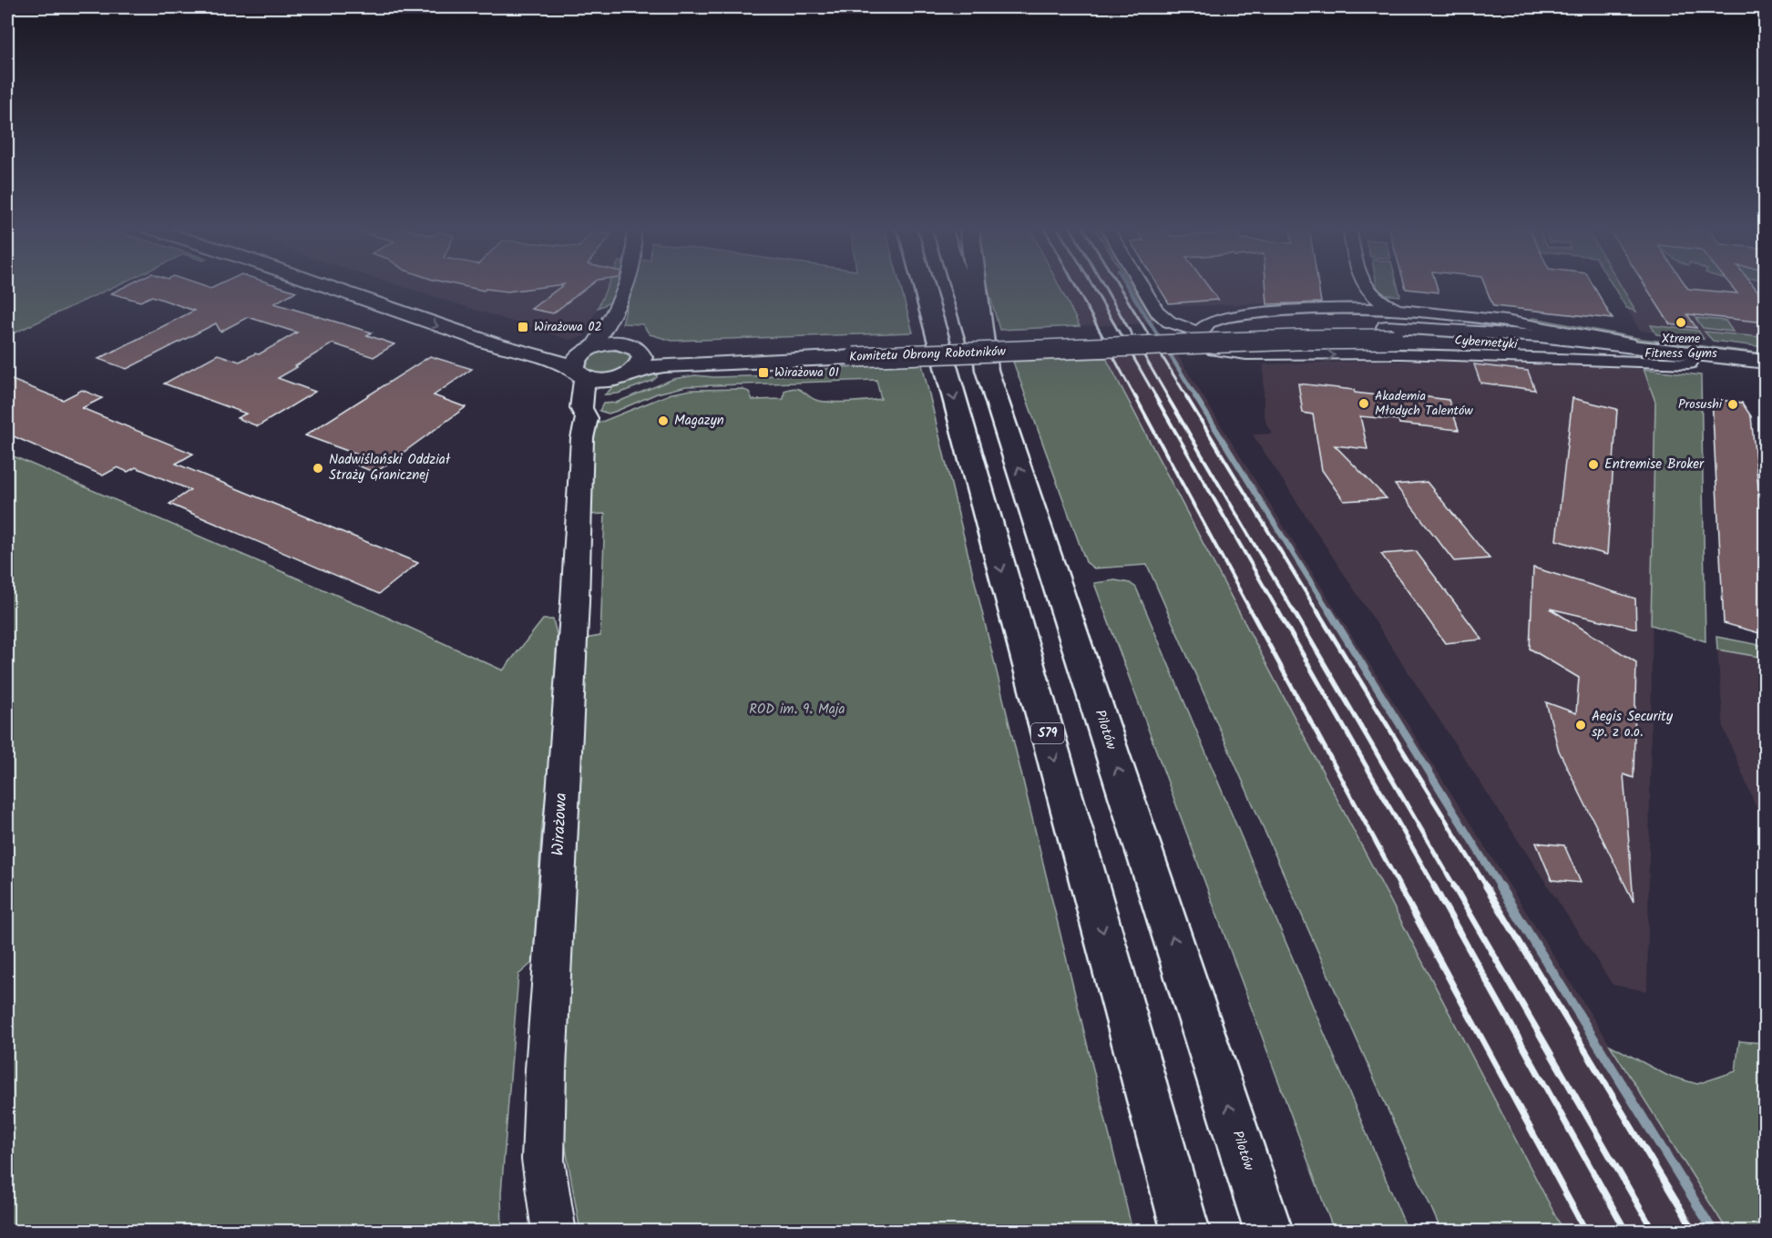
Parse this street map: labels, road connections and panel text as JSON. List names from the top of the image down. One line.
{"streets":{"main road":["Pilotów","S79"],"street":["Cybernetyki","Komitetu Obrony Robotników","Wirażowa"]},"crossings":[["Cybernetyki","Komitetu Obrony Robotników"],["Komitetu Obrony Robotników","Wirażowa"]],"parks":["ROD im. 9. Maja"],"places":{"other":["Xtreme Fitness Gyms","Akademia Młodych Talentów","Prosushi","Magazyn","Entremise Broker","Nadwiślański Oddział Straży Granicznej","Aegis Security sp. z o.o."],"transit":["Wirażowa 02","Wirażowa 01"]}}
